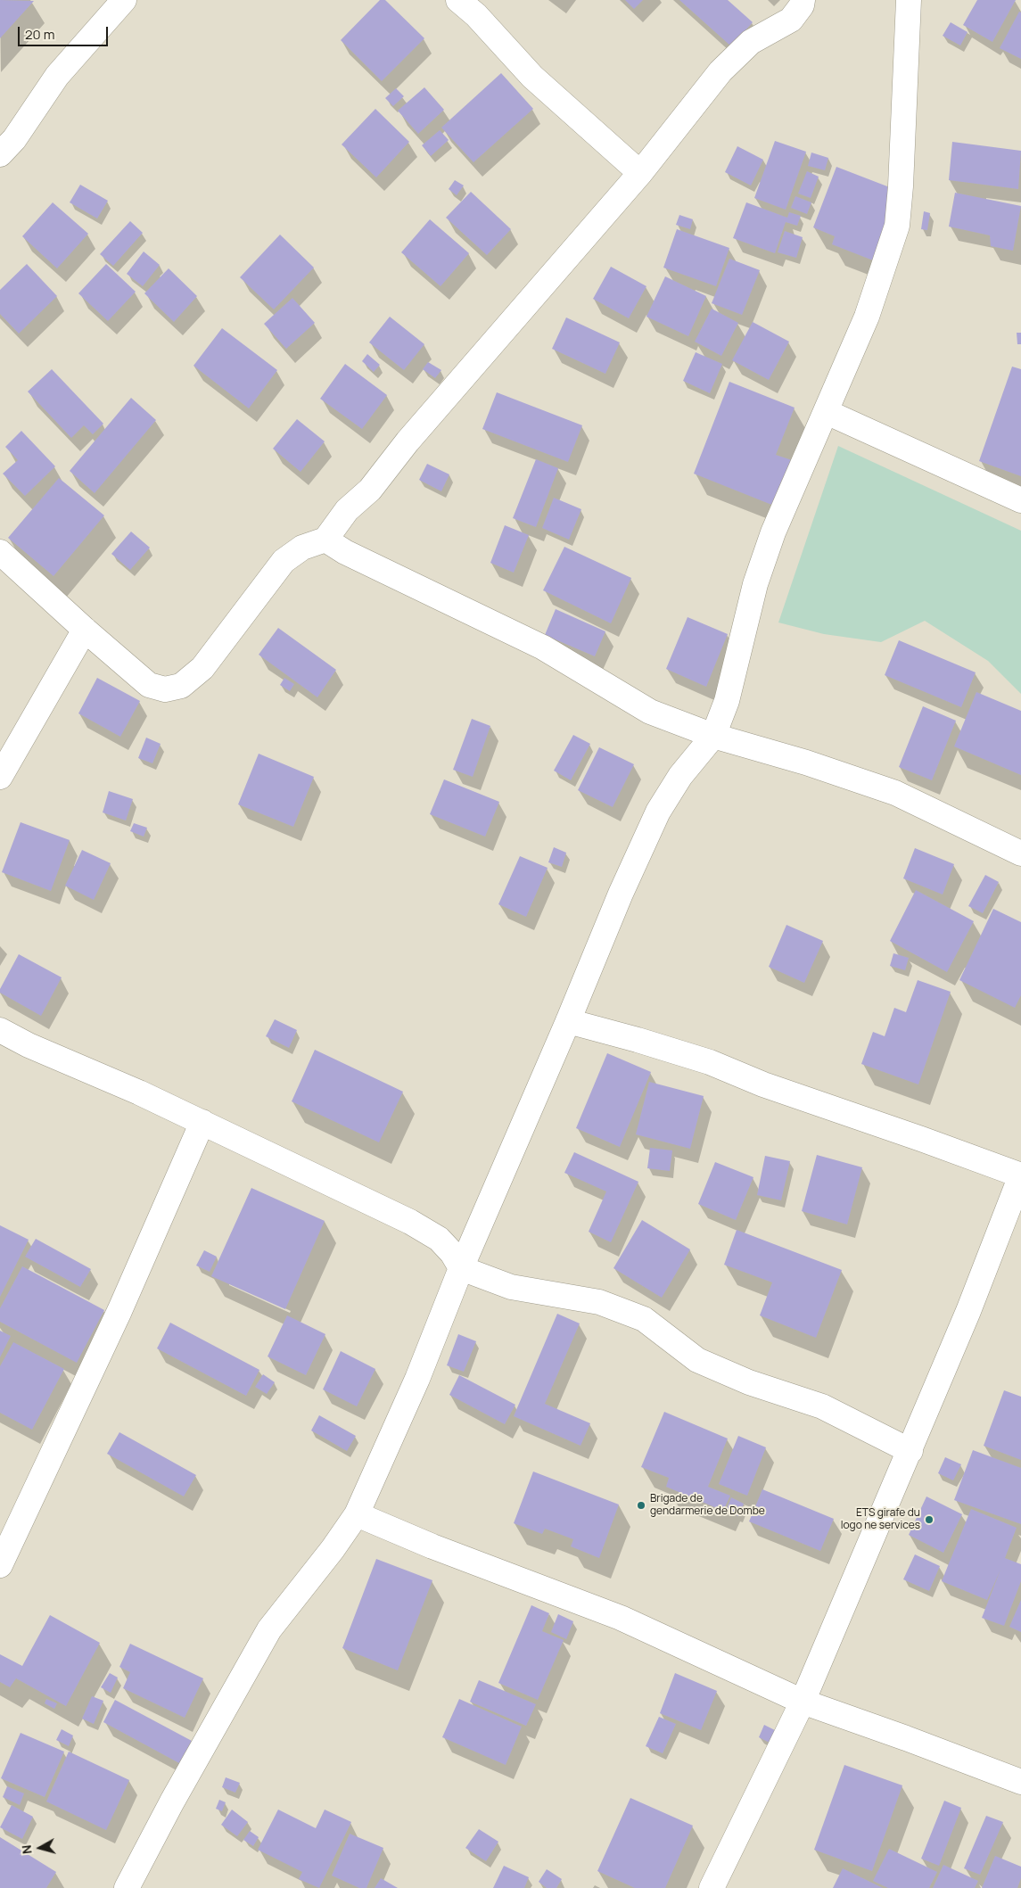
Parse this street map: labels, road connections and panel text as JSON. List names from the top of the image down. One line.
{"places":["Brigade de gendarmerie de Dombe","ETS girafe du logo ne services"],"scale_bar":"20 m","north":"left"}
